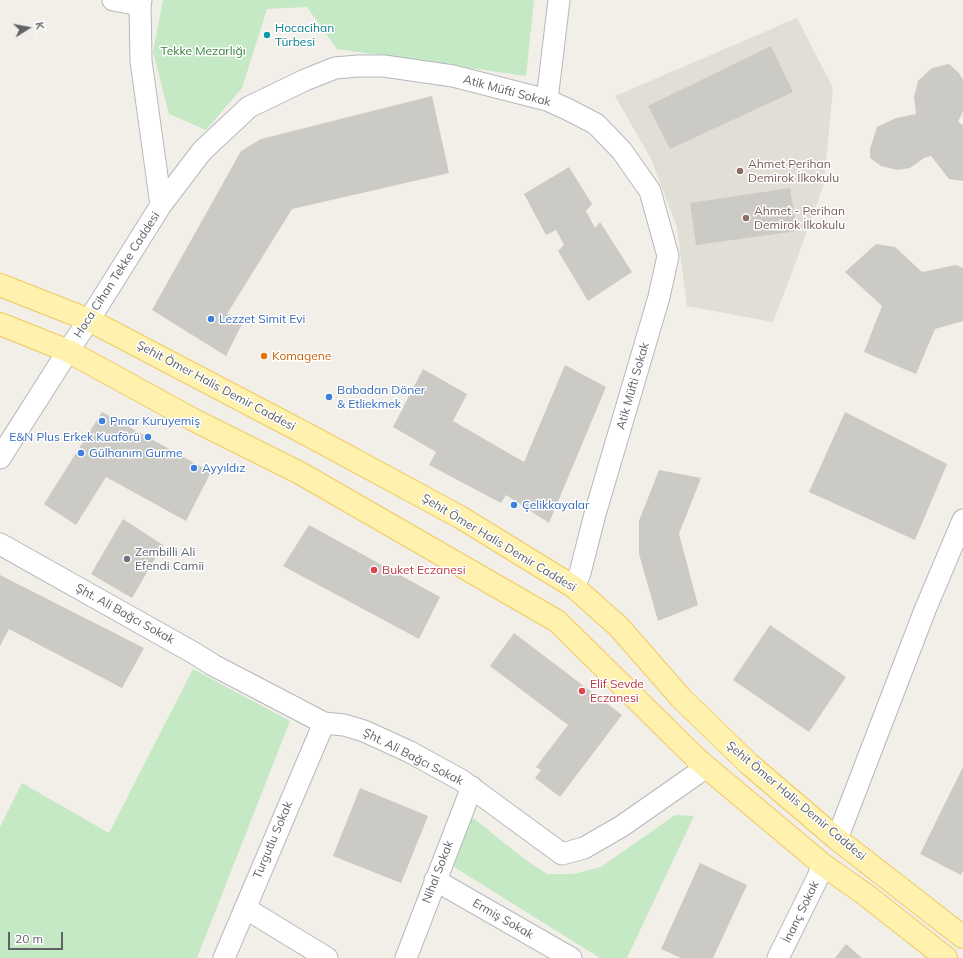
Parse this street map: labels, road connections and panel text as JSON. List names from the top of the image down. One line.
{"streets":{"main road":["Şehit Ömer Halis Demir Caddesi"],"street":["Atik Müfti Sokak","Hoca Cihan Tekke Caddesi","Şht. Ali Bağcı Sokak","Turgutlu Sokak","Nihal Sokak","İnanç Sokak","Ermiş Sokak"]},"crossings":[["Atik Müfti Sokak","Hoca Cihan Tekke Caddesi"],["Atik Müfti Sokak","Şehit Ömer Halis Demir Caddesi"],["Hoca Cihan Tekke Caddesi","Şehit Ömer Halis Demir Caddesi"],["Şht. Ali Bağcı Sokak","Turgutlu Sokak"],["Şht. Ali Bağcı Sokak","Nihal Sokak"],["Nihal Sokak","Ermiş Sokak"]],"parks":["Tekke Mezarlığı"],"places":["Hocacihan Türbesi","Ahmet Perihan Demirok İlkokulu","Ahmet - Perihan Demirok İlkokulu","Lezzet Simit Evi","Komagene","Babadan Döner & Etliekmek","Pınar Kuruyemiş","E&N Plus Erkek Kuaförü","Gülhanım Gurme","Ayyıldız","Çelikkayalar","Zembilli Ali Efendi Camii","Buket Eczanesi","Elif Sevde Eczanesi"],"scale_bar":"20 m","north":"right"}
